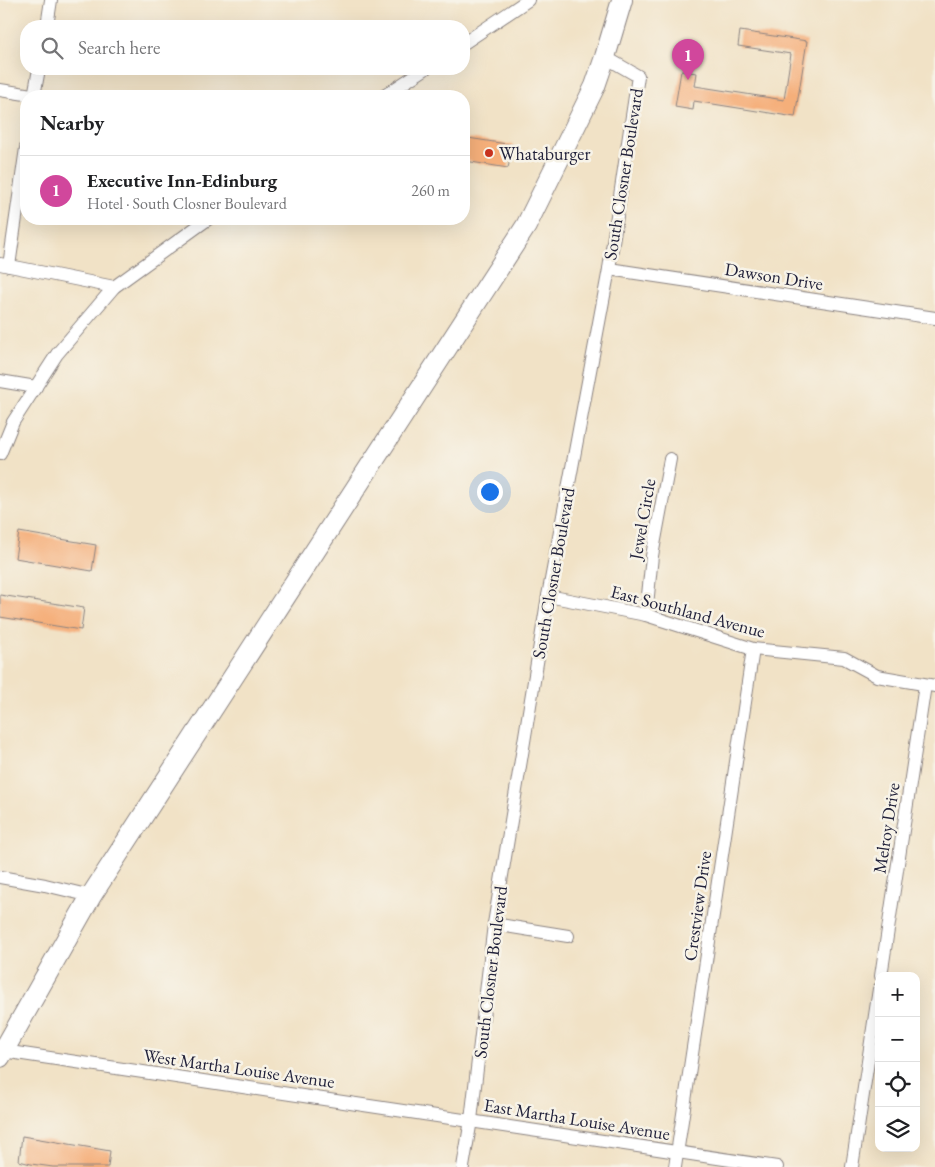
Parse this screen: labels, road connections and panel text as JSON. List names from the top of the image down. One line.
{"streets":{"street":["South Closner Boulevard","Dawson Drive","Jewel Circle","East Southland Avenue","Melroy Drive","Crestview Drive","West Martha Louise Avenue","East Martha Louise Avenue"]},"crossings":[["South Closner Boulevard","Dawson Drive"],["South Closner Boulevard","East Southland Avenue"],["South Closner Boulevard","West Martha Louise Avenue"],["South Closner Boulevard","East Martha Louise Avenue"],["Jewel Circle","East Southland Avenue"],["East Southland Avenue","Melroy Drive"],["East Southland Avenue","Crestview Drive"],["Crestview Drive","East Martha Louise Avenue"],["West Martha Louise Avenue","East Martha Louise Avenue"]],"places":["Whataburger"],"page":{"search":"Search here","pins":"1","heading":"Nearby","list":[{"mark":"1","name":"Executive Inn-Edinburg","note":"Hotel · South Closner Boulevard","value":"260 m"}],"map_buttons":["+","−"]}}
